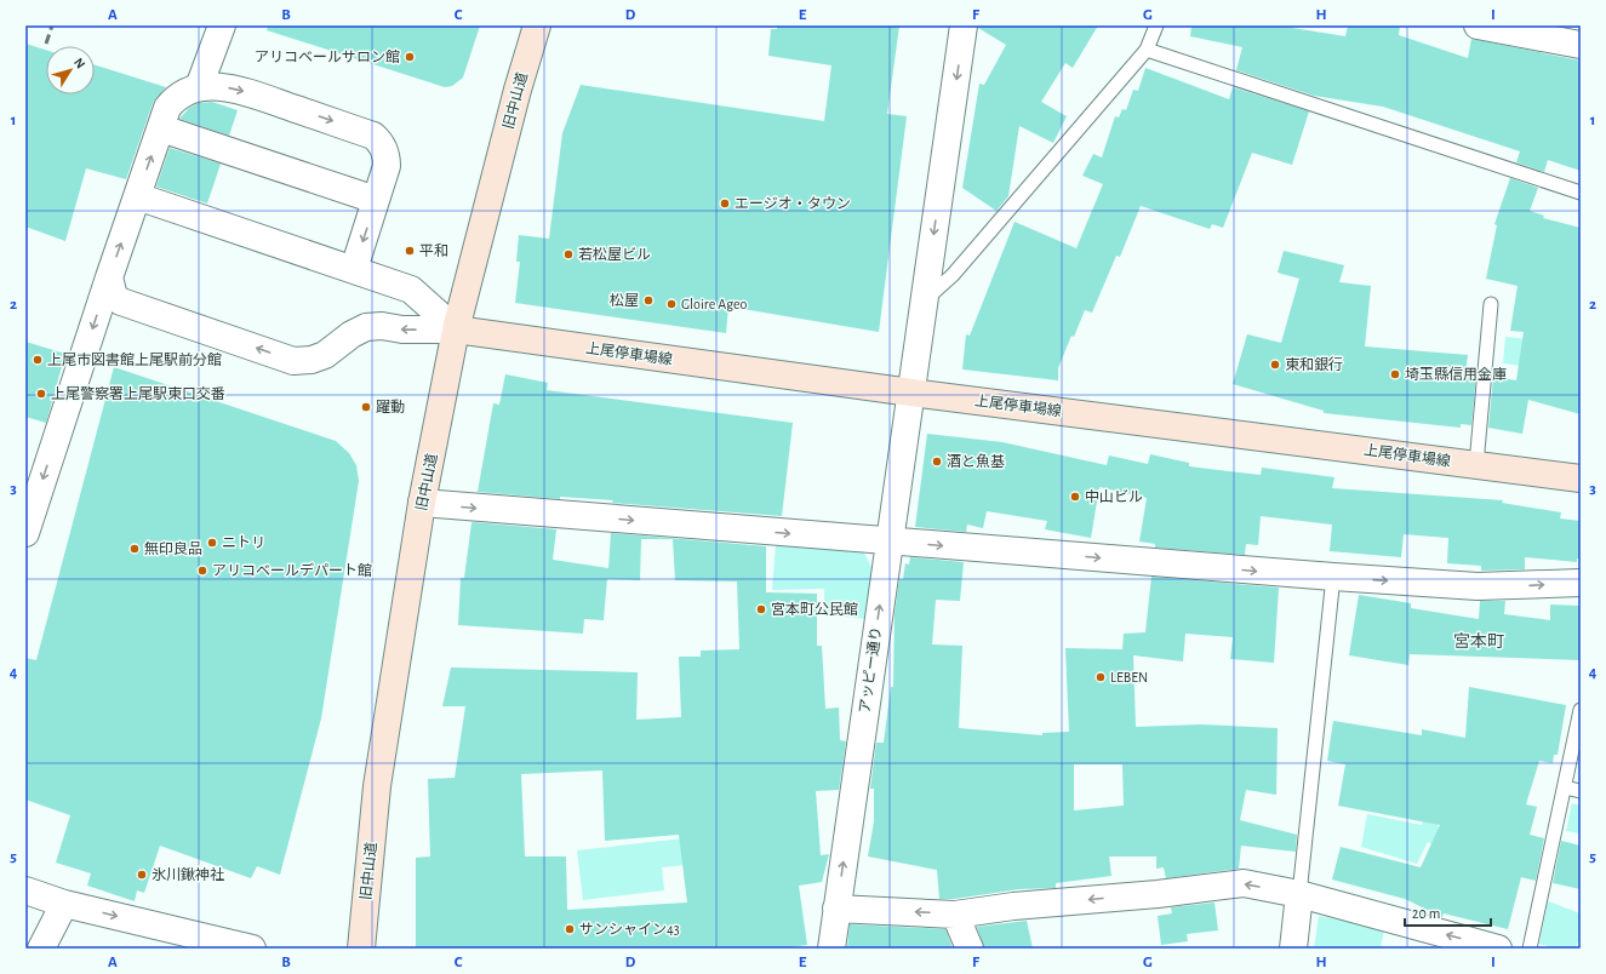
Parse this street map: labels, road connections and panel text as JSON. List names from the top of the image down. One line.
{"streets":{"main road":["旧中山道","上尾停車場線"],"street":["アッピー通り"]},"crossings":[["旧中山道","上尾停車場線"],["上尾停車場線","アッピー通り"]],"districts":["宮本町"],"places":["アリコベールサロン館","エージオ・タウン","平和","若松屋ビル","松屋","Gloire Ageo","上尾市図書館上尾駅前分館","東和銀行","埼玉縣信用金庫","上尾警察署上尾駅東口交番","躍動","酒と魚基","中山ビル","ニトリ","無印良品","アリコベールデパート館","宮本町公民館","LEBEN","氷川鍬神社","サンシャイン43"],"scale_bar":"20 m","north":"top right","grid":{"columns":["A","B","C","D","E","F","G","H","I"],"rows":["1","2","3","4","5"]}}
